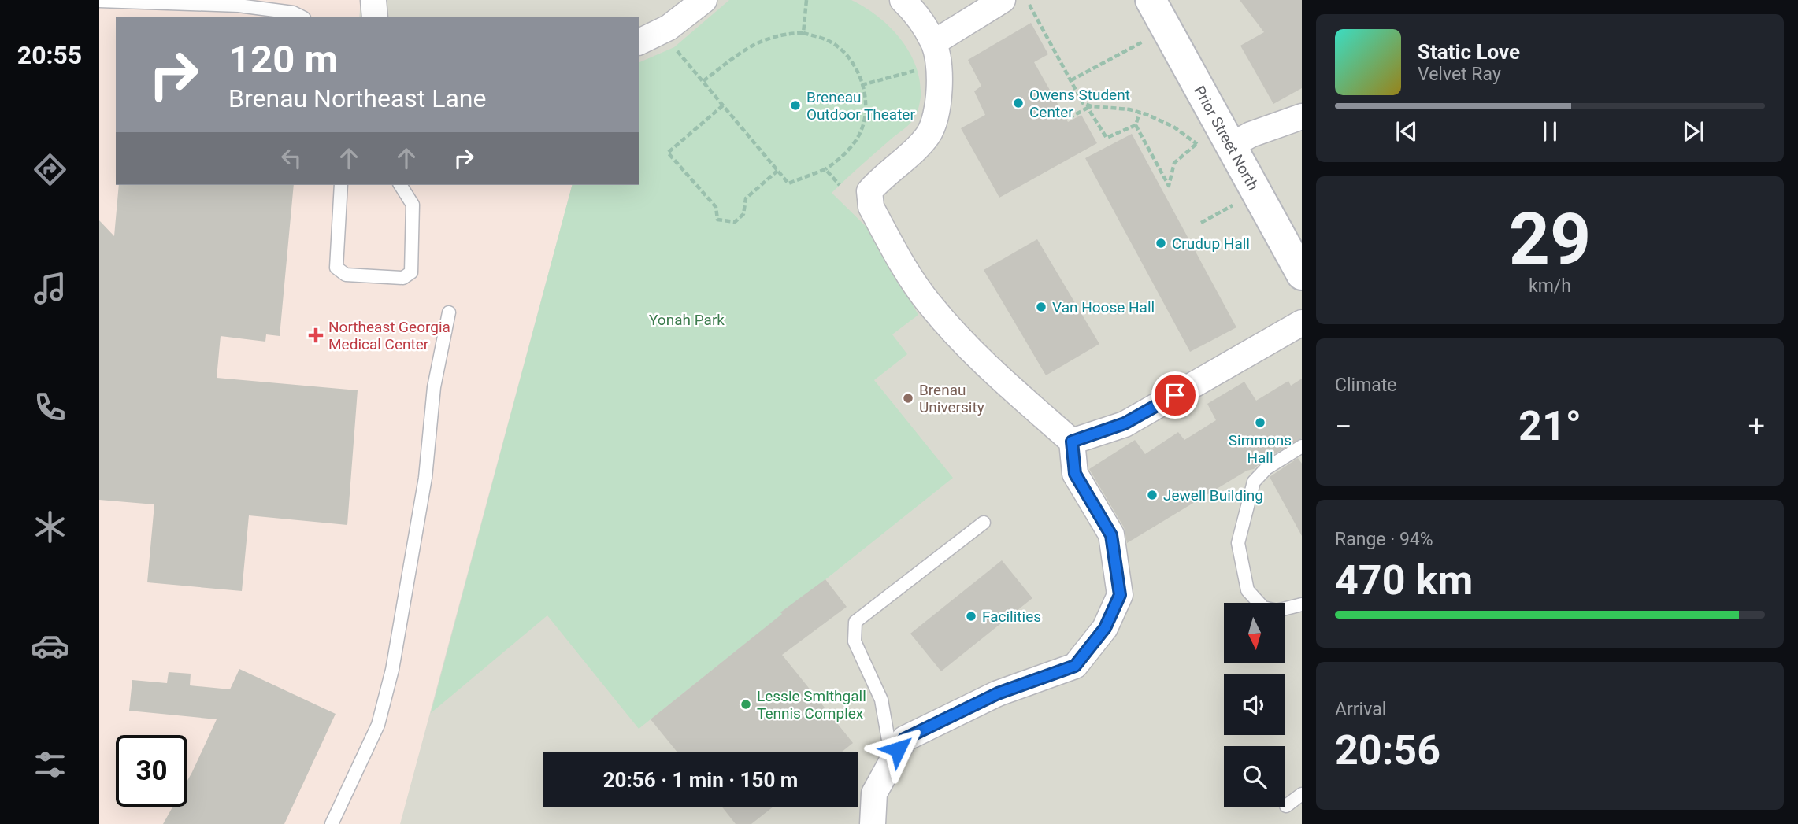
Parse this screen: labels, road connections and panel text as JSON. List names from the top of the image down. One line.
{"streets":{"street":["Prior Street North"]},"parks":["Yonah Park"],"places":{"other":["Owens Student Center","Breneau Outdoor Theater","Crudup Hall","Van Hoose Hall","Brenau University","Simmons Hall","Jewell Building","Facilities","Lessie Smithgall Tennis Complex"],"health":["Northeast Georgia Medical Center"]},"north":"bottom","page":{"tabs":"20:55","turn":["120 m","Brenau Northeast Lane"],"song":["Static Love","Velvet Ray"],"tile":[["29","km/h"],"Climate",["Range · 94%","470 km"],["Arrival","20:56"]],"heat":["−","21°","+"],"limit":"30","trip":"20:56 · 1 min · 150 m"}}
